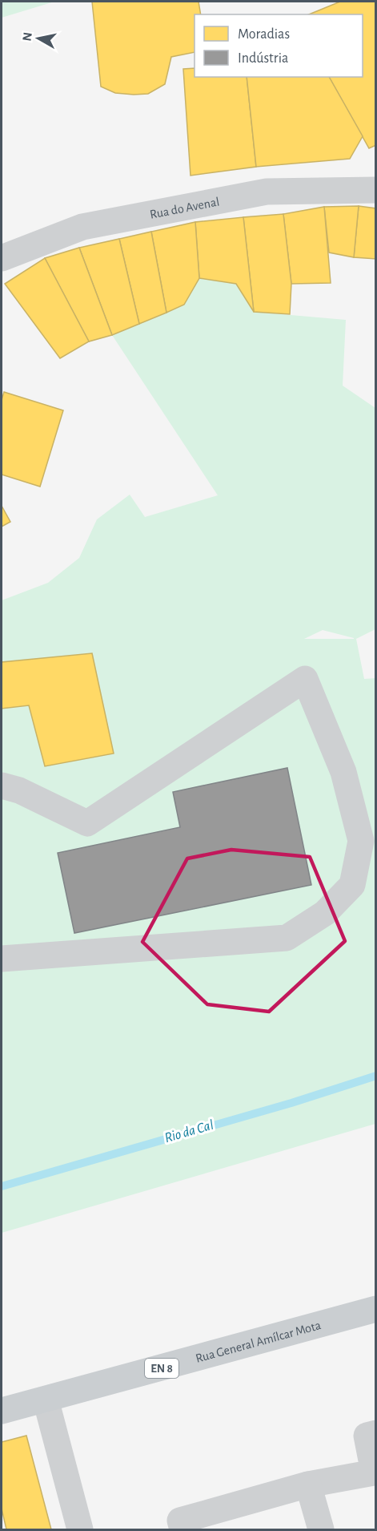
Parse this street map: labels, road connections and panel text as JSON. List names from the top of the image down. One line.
{"streets":{"main road":["Rua General Amílcar Mota","EN 8"],"street":["Rua do Avenal"]},"water":["Rio da Cal"],"legend":["Moradias","Indústria"],"north":"left"}
